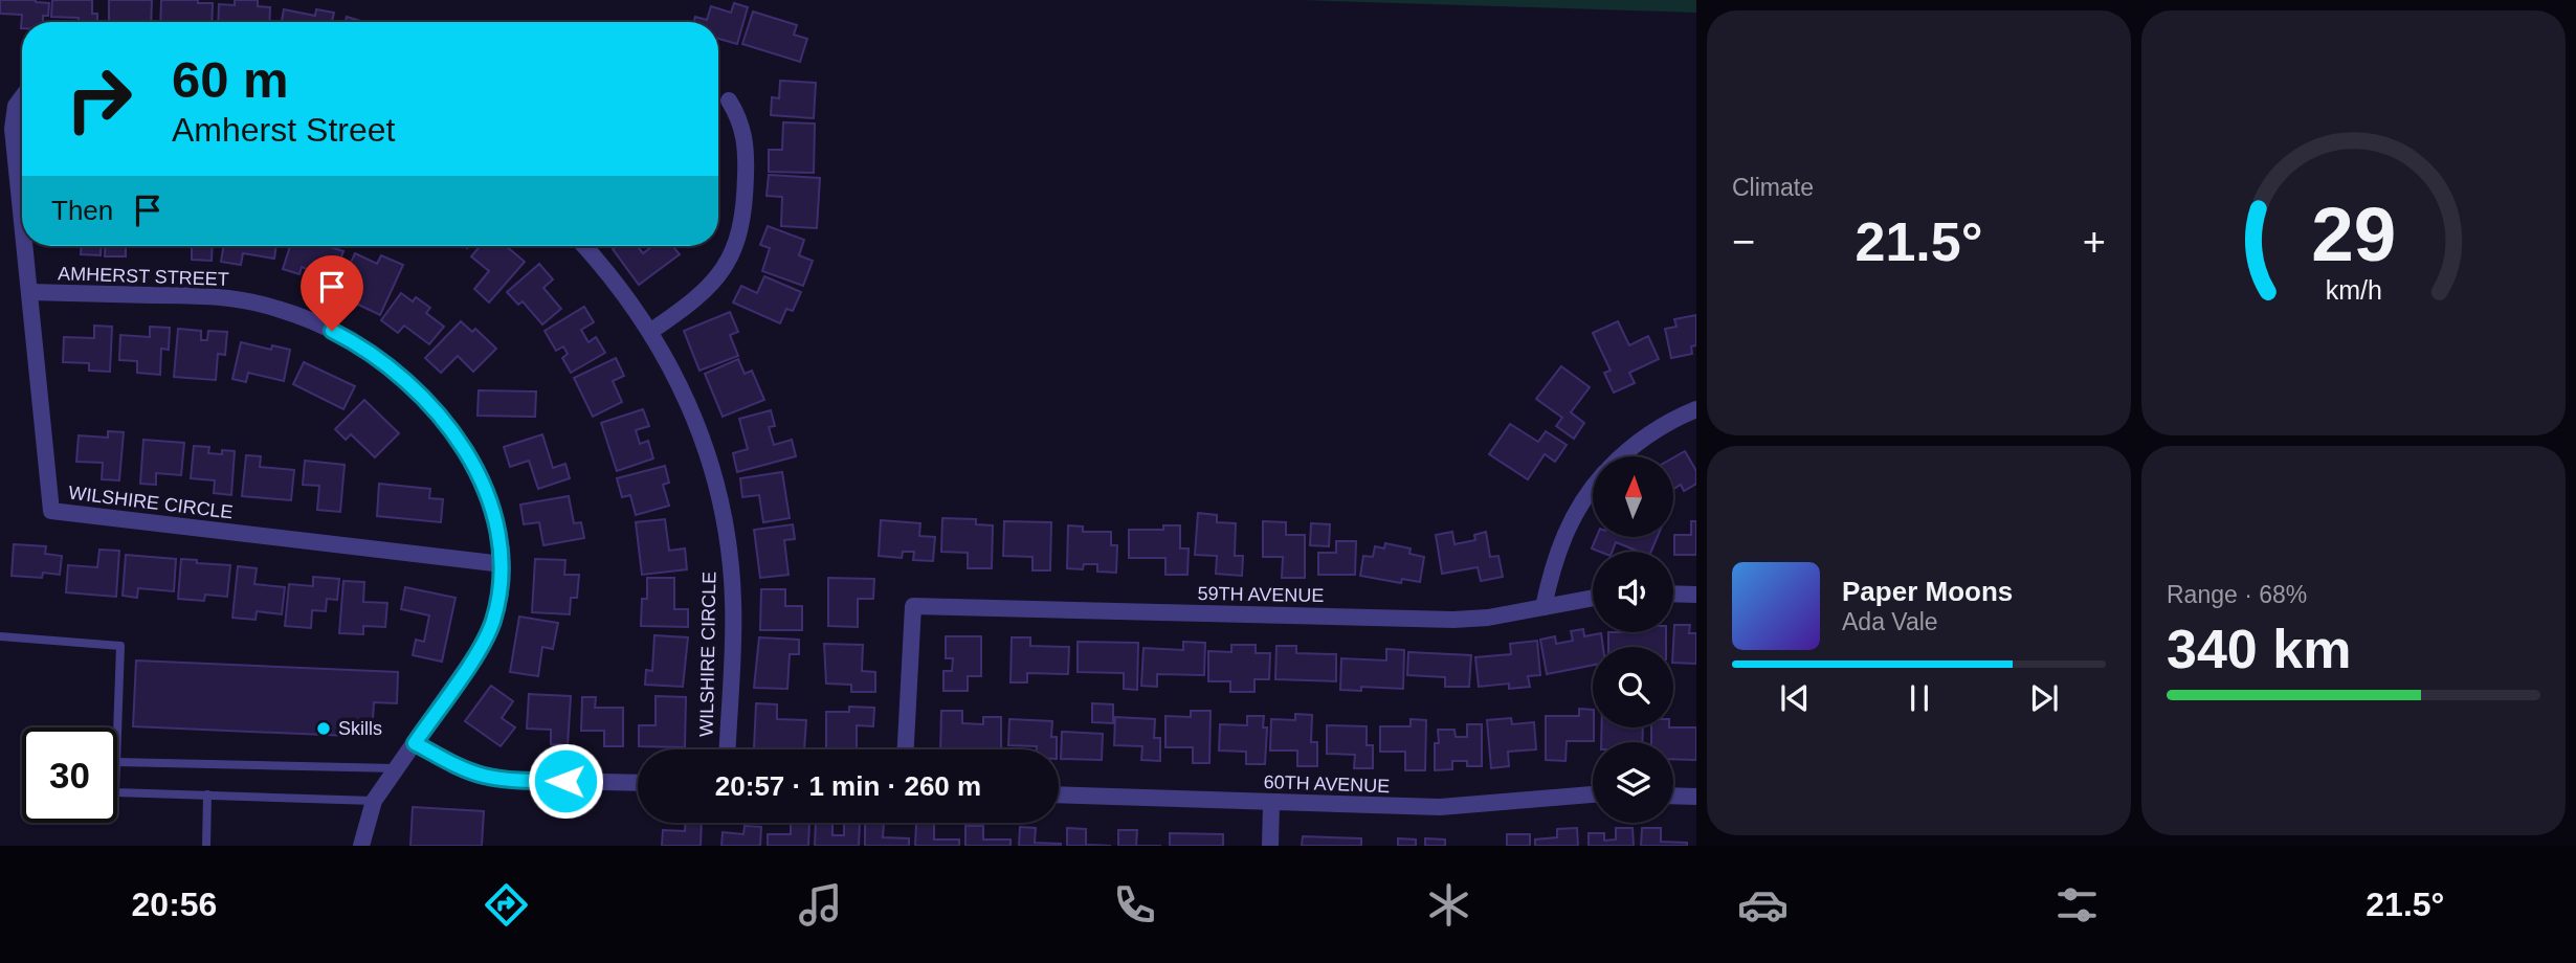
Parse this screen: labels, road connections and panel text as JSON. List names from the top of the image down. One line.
{"streets":{"street":["AMHERST STREET","WILSHIRE CIRCLE","59TH AVENUE","60TH AVENUE"]},"crossings":[["AMHERST STREET","WILSHIRE CIRCLE"]],"places":["Skills"],"north":"top","page":{"tile":["Climate",["Range · 68%","340 km"]],"turn":["60 m","Amherst Street"],"then":"Then","heat":["−","21.5°","+"],"song":["Paper Moons","Ada Vale"],"limit":"30","trip":"20:57 · 1 min · 260 m","tabs":["20:56","21.5°"],"gauge":["29","km/h"]}}
